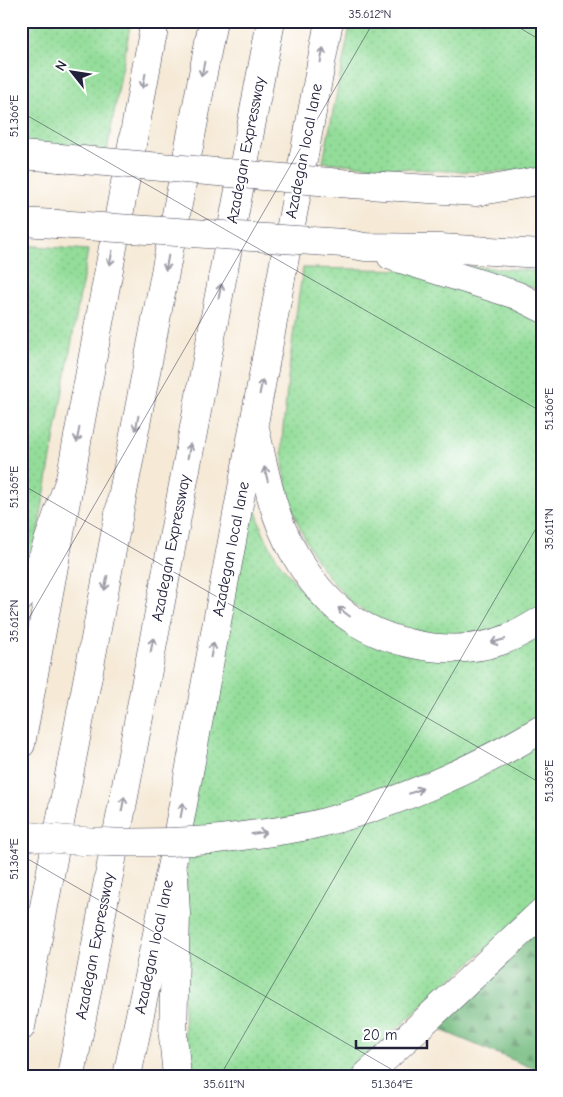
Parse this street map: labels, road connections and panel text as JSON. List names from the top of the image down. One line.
{"streets":{"main road":["Azadegan Expressway","Azadegan local lane"]},"scale_bar":"20 m","north":"top left","coordinates":["35.612°N","51.366°E","51.365°E","35.611°N","51.364°E"]}
